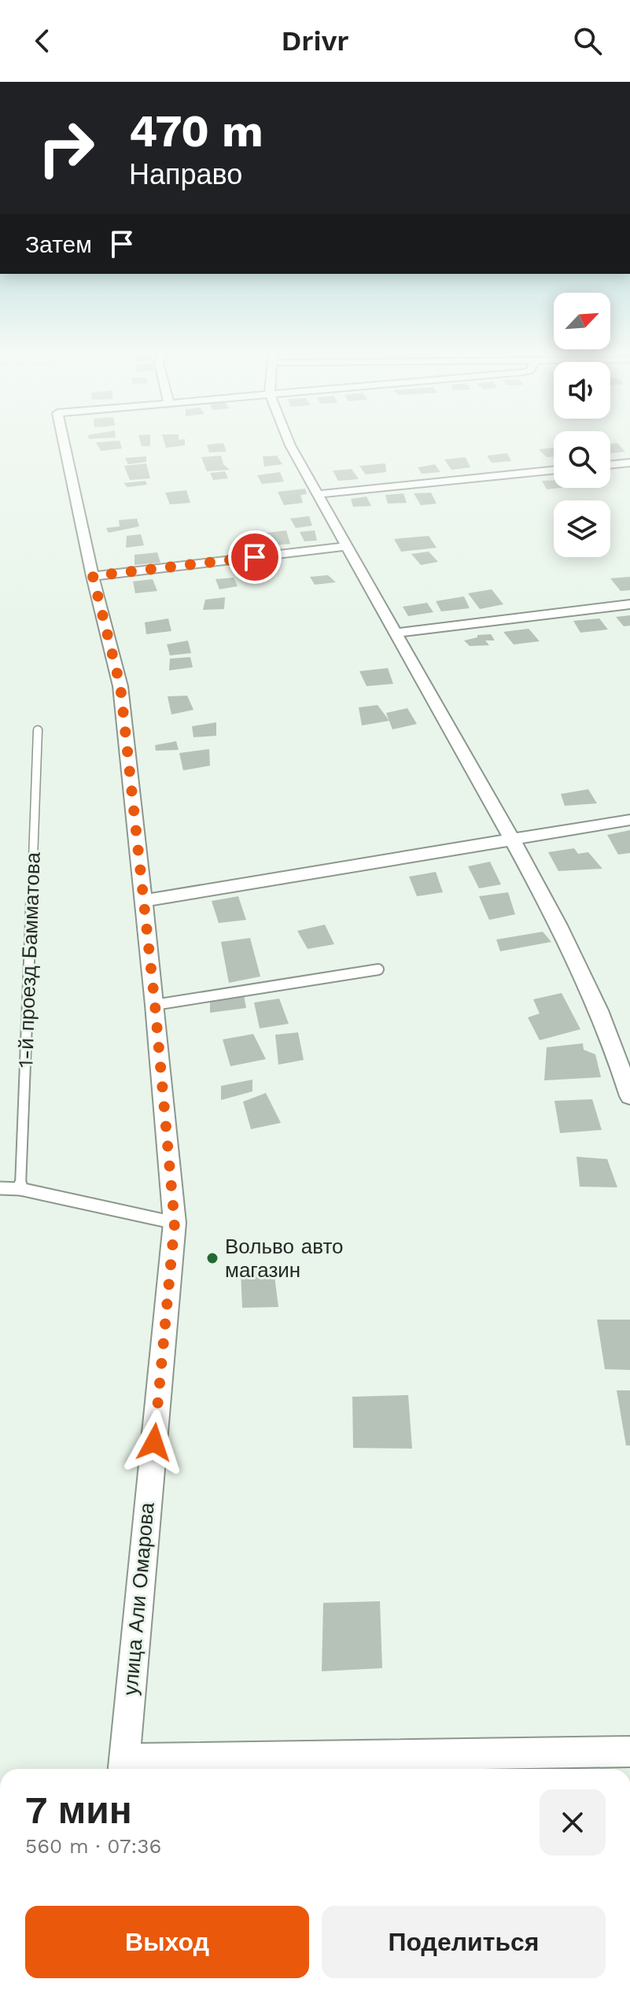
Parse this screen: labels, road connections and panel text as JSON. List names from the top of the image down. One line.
{"streets":{"street":["улица Али Омарова"],"lane":["1-й проезд Бамматова"]},"places":["Вольво авто магазин"],"north":"top right","page":{"header":"Drivr","turn":["470 m","Направо"],"then":"Затем","heading":["7 мин","560 m · 07:36"],"buttons":["Выход","Поделиться"]}}
